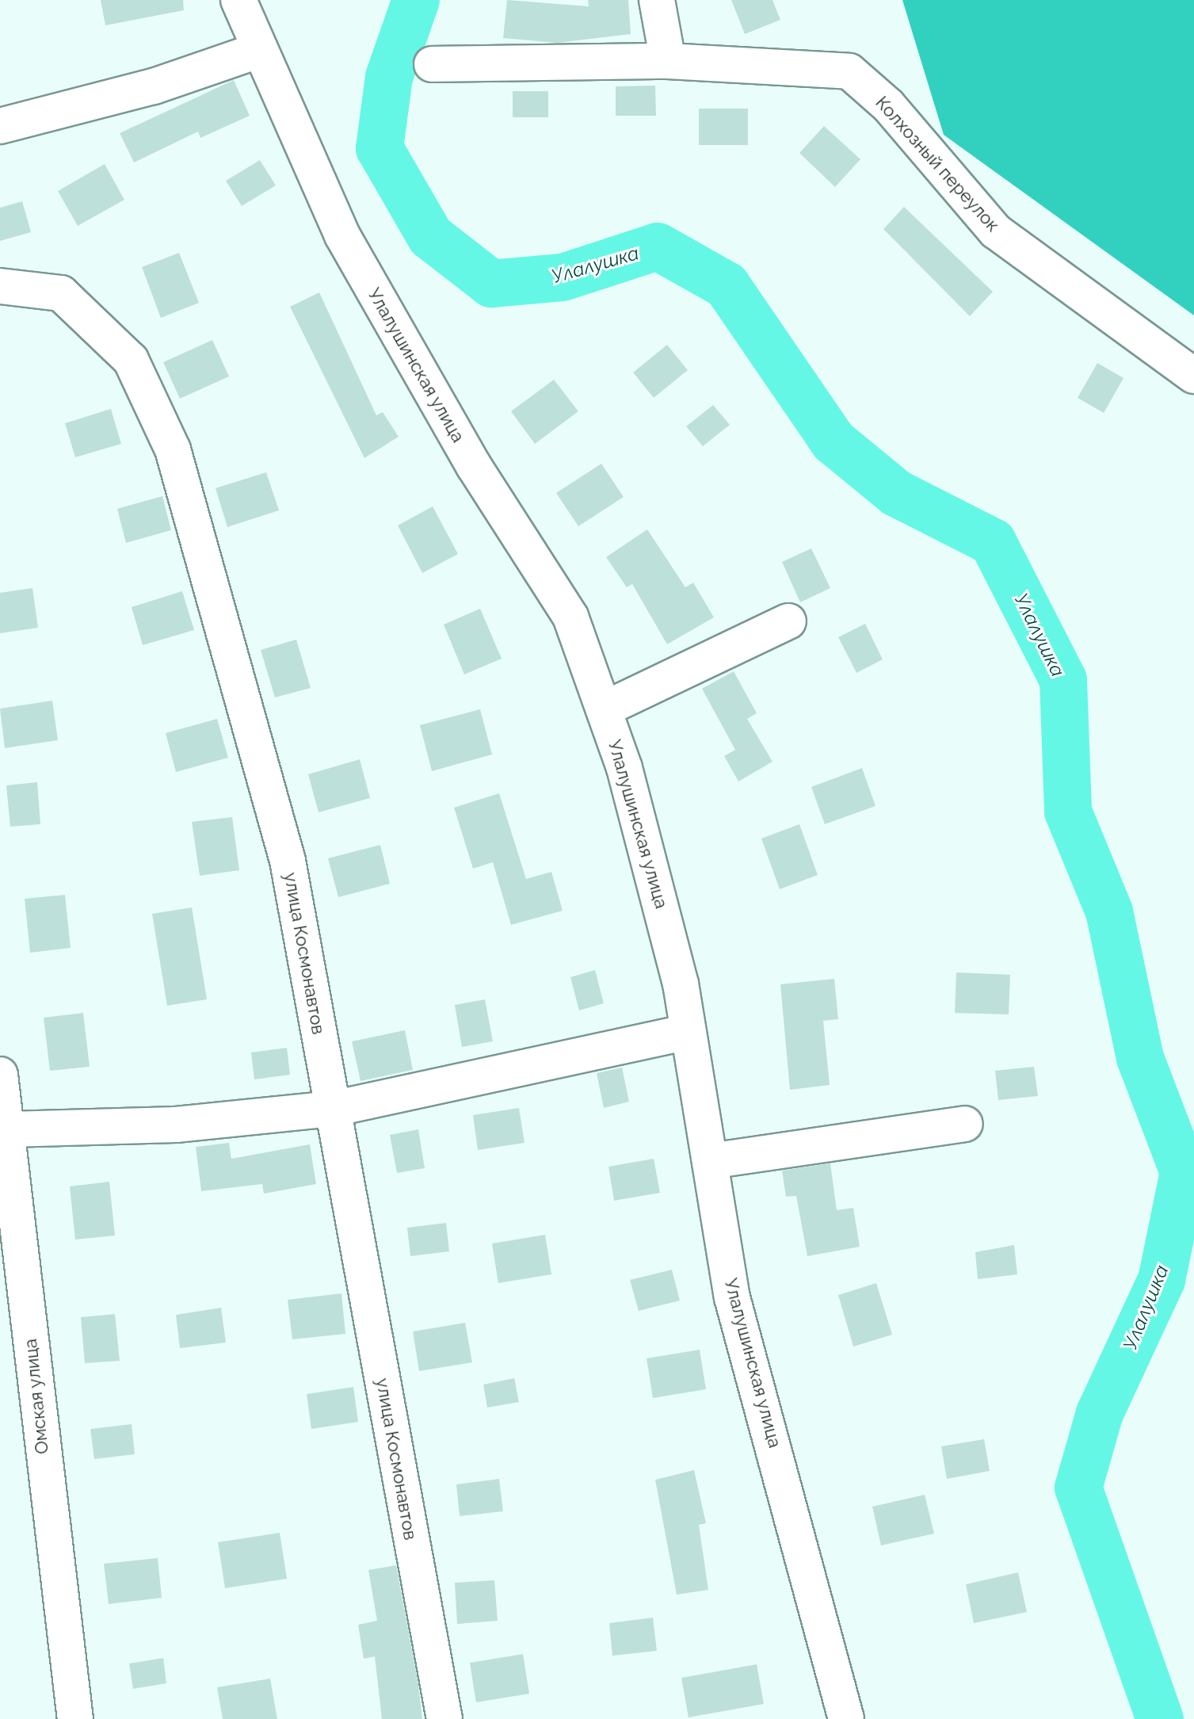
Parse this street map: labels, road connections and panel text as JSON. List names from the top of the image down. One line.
{"streets":{"street":["Колхозный переулок","Улалушинская улица","улица Космонавтов","Омская улица"]},"water":["Улалушка"]}
